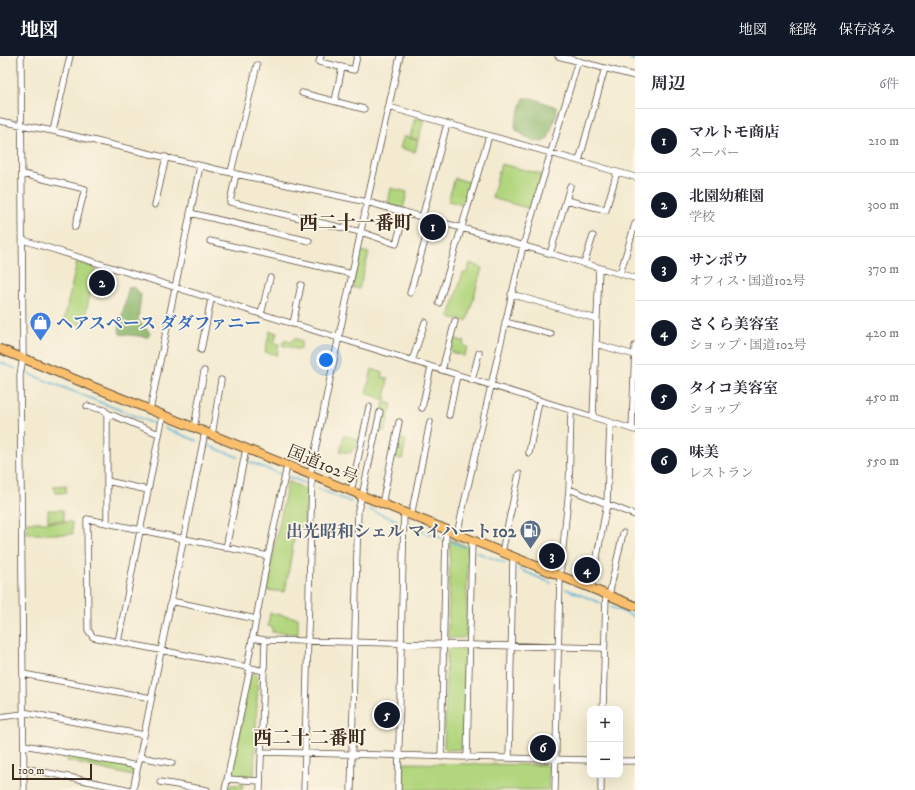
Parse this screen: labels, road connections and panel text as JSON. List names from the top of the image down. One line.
{"streets":{"highway":["国道102号"]},"districts":["西二十一番町","西二十二番町"],"places":{"shop":["ヘアスペース ダダファニー"],"fuel station":["出光昭和シェル マイハート102"]},"scale_bar":"100 m","page":{"header":"地図","nav":["地図","経路","保存済み"],"heading":["周辺","6件"],"list":[{"mark":"1","name":"マルトモ商店","note":"スーパー","value":"210 m"},{"mark":"2","name":"北園幼稚園","note":"学校","value":"300 m"},{"mark":"3","name":"サンポウ","note":"オフィス · 国道102号","value":"370 m"},{"mark":"4","name":"さくら美容室","note":"ショップ · 国道102号","value":"420 m"},{"mark":"5","name":"タイコ美容室","note":"ショップ","value":"450 m"},{"mark":"6","name":"味美","note":"レストラン","value":"550 m"}],"pins":["1","2","3","4","5","6"],"map_buttons":["+","−"],"scale":"100 m"}}
